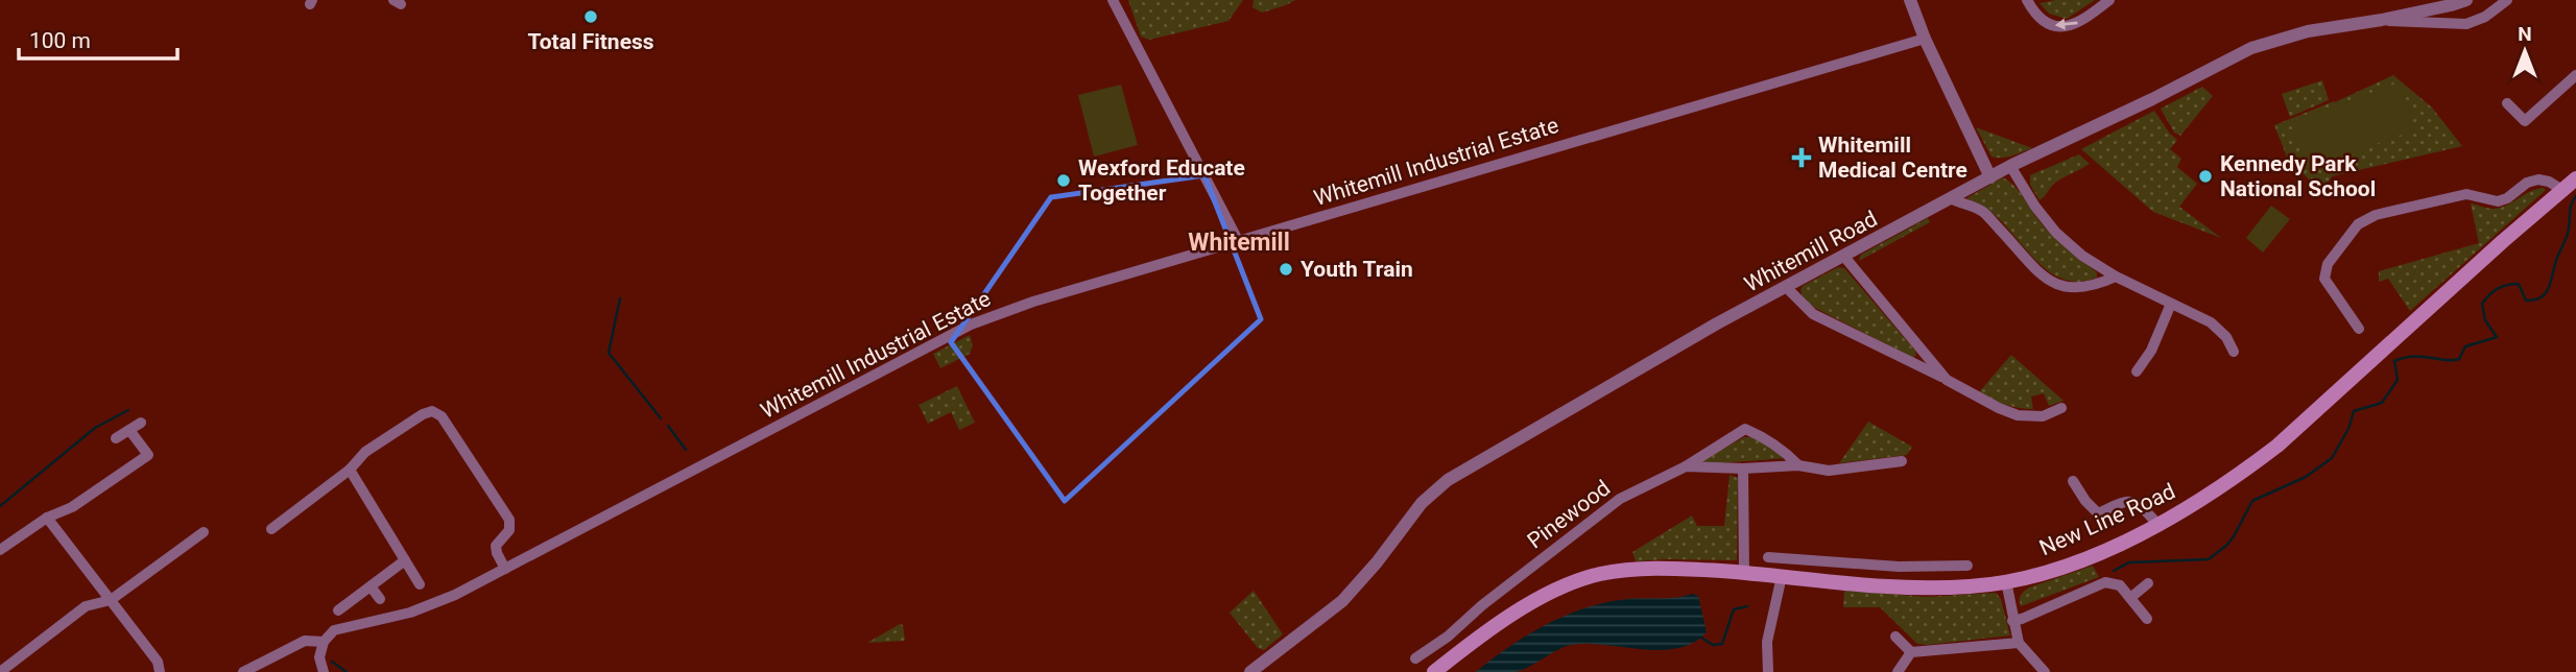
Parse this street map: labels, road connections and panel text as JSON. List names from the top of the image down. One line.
{"streets":{"main road":["New Line Road"],"street":["Whitemill Industrial Estate","Whitemill Road","Pinewood"]},"districts":["Whitemill"],"places":{"other":["Total Fitness","Kennedy Park National School","Wexford Educate Together","Youth Train"],"health":["Whitemill Medical Centre"]},"scale_bar":"100 m","north":"top"}
